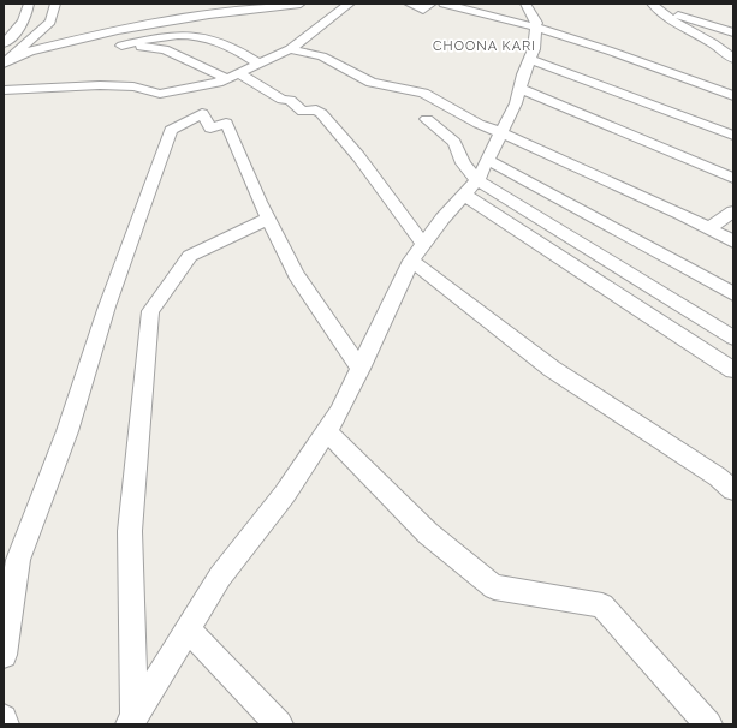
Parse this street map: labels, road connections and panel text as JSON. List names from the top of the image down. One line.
{"districts":["CHOONA KARI"]}
